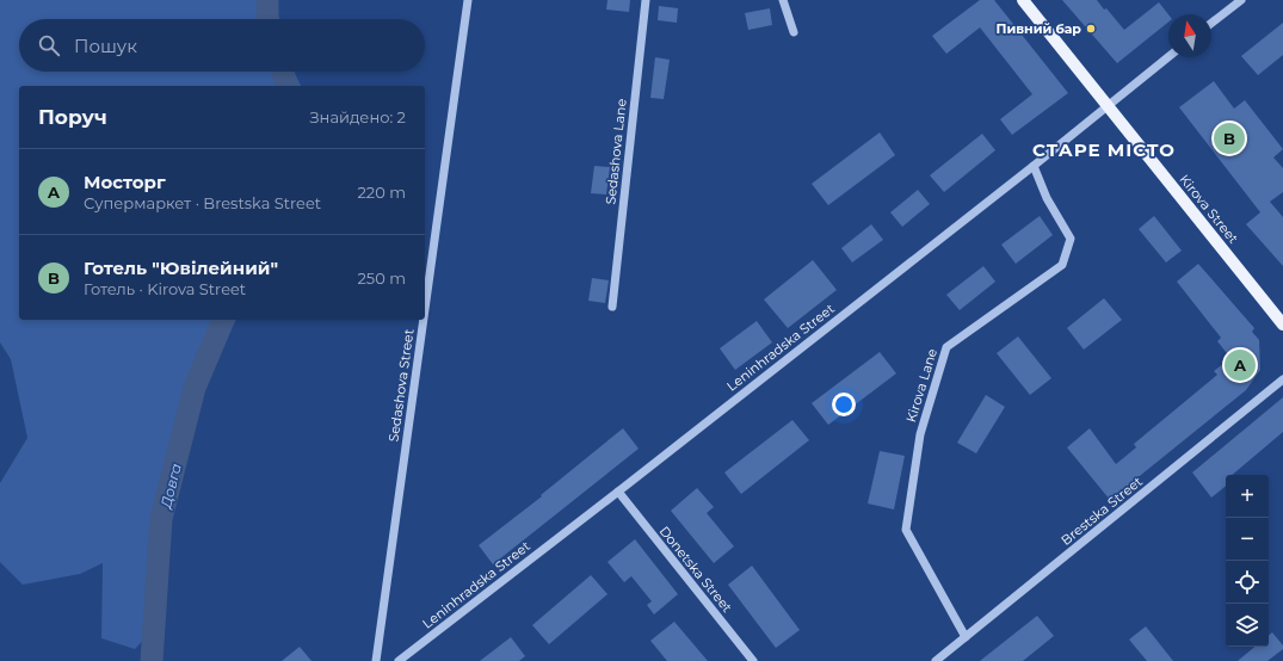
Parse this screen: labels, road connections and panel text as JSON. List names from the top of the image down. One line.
{"streets":{"main road":["Kirova Street"],"street":["Sedashova Lane","Leninhradska Street","Sedashova Street","Kirova Lane","Brestska Street","Donetska Street"]},"crossings":[["Kirova Street","Leninhradska Street"],["Leninhradska Street","Kirova Lane"],["Leninhradska Street","Donetska Street"],["Kirova Lane","Brestska Street"]],"districts":["СТАРЕ МІСТО"],"water":["Довга"],"places":["Пивний бар"],"north":"top","page":{"search":"Пошук","heading":["Поруч","Знайдено: 2"],"pins":["B","A"],"list":[{"mark":"A","name":"Мосторг","note":"Супермаркет · Brestska Street","value":"220 m"},{"mark":"B","name":"Готель \"Ювілейний\"","note":"Готель · Kirova Street","value":"250 m"}],"map_buttons":["+","−"]}}
